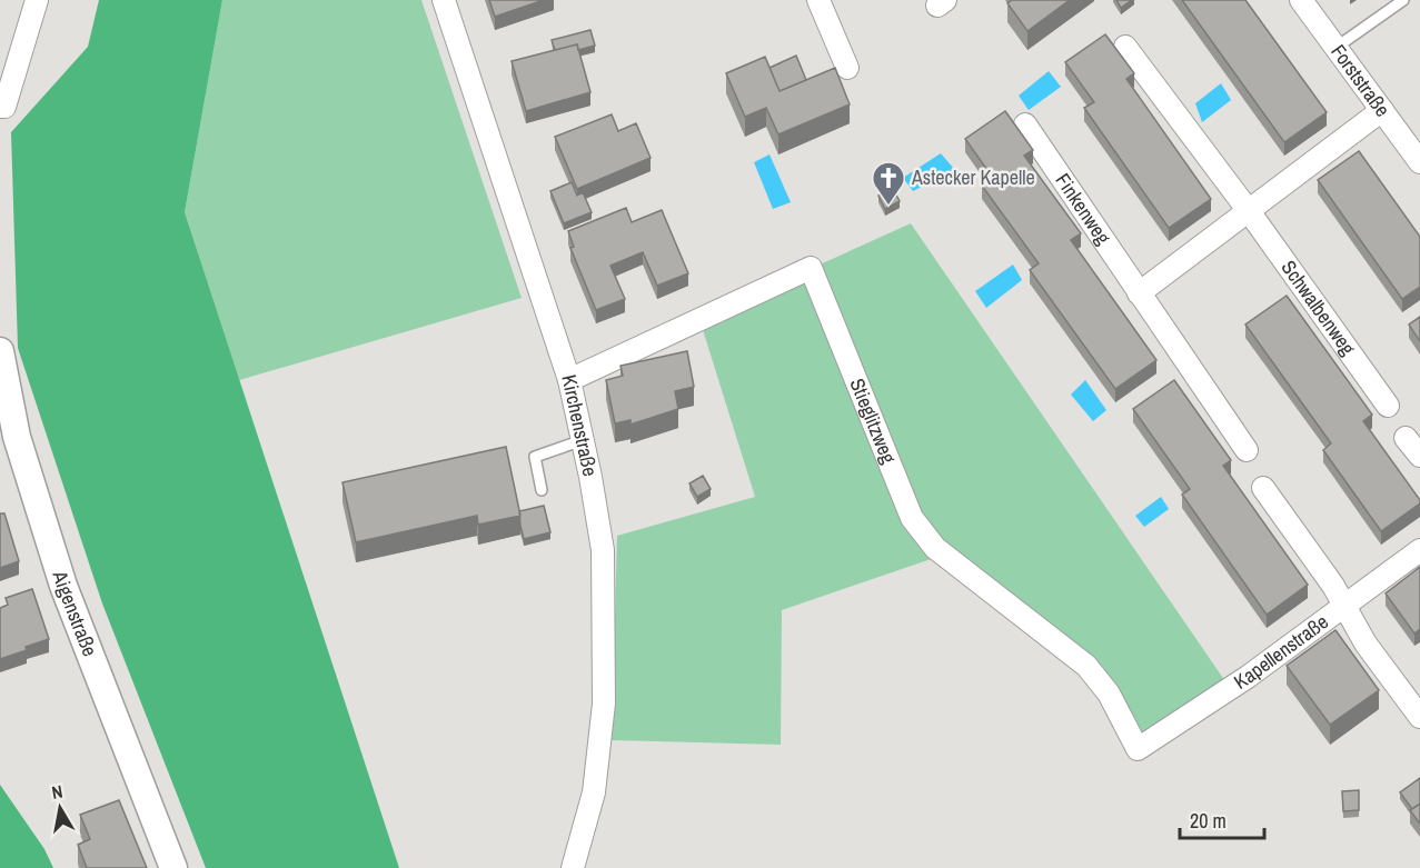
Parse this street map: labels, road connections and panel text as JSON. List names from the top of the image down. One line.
{"streets":{"street":["Forststraße","Finkenweg","Schwalbenweg","Stieglitzweg","Kirchenstraße","Aigenstraße","Kapellenstraße"]},"crossings":[["Stieglitzweg","Kirchenstraße"],["Stieglitzweg","Kapellenstraße"]],"places":{"church":["Astecker Kapelle"]},"scale_bar":"20 m","north":"top"}
